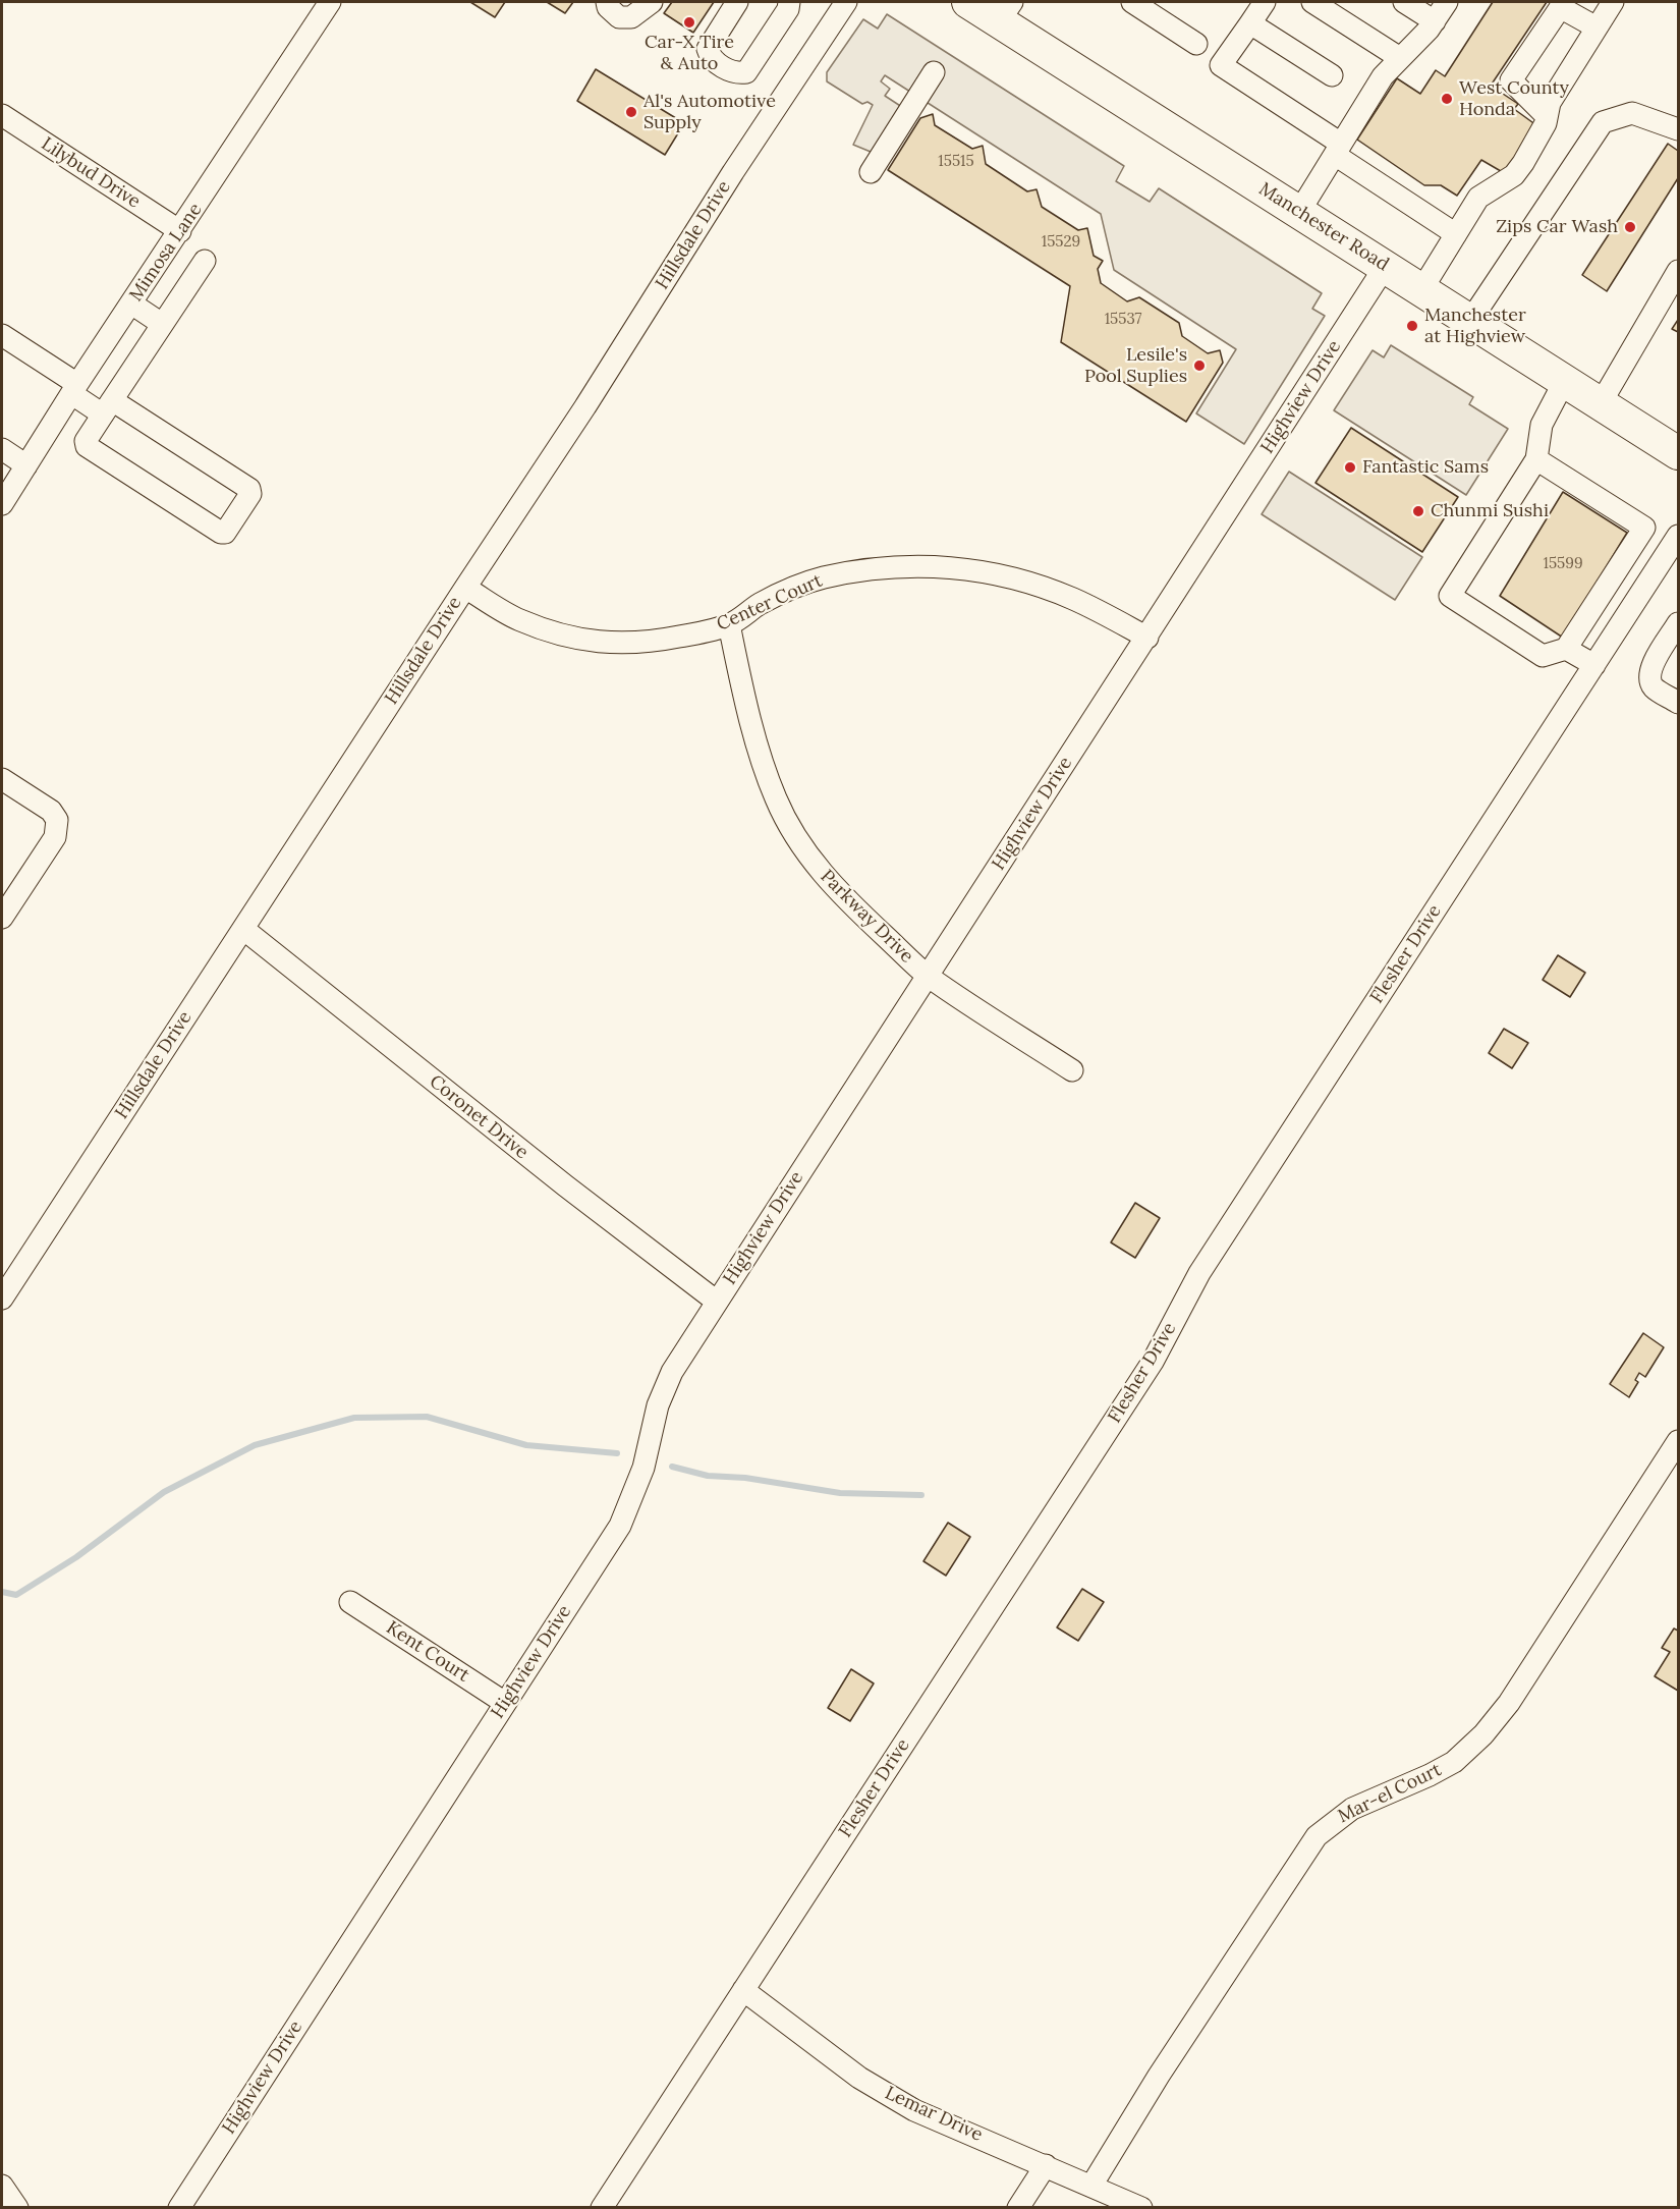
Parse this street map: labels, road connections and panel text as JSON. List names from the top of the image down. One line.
{"streets":{"highway":["Manchester Road"],"street":["Lilybud Drive","Hillsdale Drive","Mimosa Lane","Highview Drive","Center Court","Parkway Drive","Flesher Drive","Coronet Drive","Kent Court","Mar-el Court","Lemar Drive"]},"crossings":[["Lilybud Drive","Mimosa Lane"],["Manchester Road","Highview Drive"],["Hillsdale Drive","Center Court"],["Hillsdale Drive","Coronet Drive"],["Highview Drive","Center Court"],["Highview Drive","Parkway Drive"],["Highview Drive","Coronet Drive"],["Highview Drive","Kent Court"],["Center Court","Parkway Drive"],["Flesher Drive","Lemar Drive"],["Mar-el Court","Lemar Drive"]],"places":["Car-X Tire & Auto","West County Honda","Al's Automotive Supply","Zips Car Wash","Manchester at Highview","Lesile's Pool Suplies","Fantastic Sams","Chunmi Sushi"],"house_numbers":["15515","15529","15537","15599"]}
